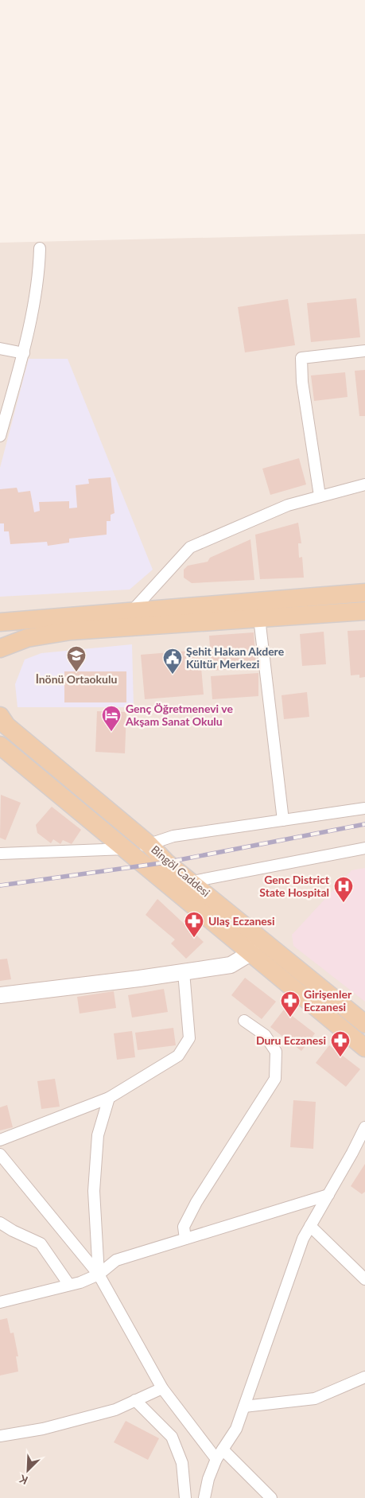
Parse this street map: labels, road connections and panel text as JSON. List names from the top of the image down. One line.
{"streets":{"main road":["Bingöl Caddesi"]},"places":{"school or university":["İnönü Ortaokulu"],"public building":["Şehit Hakan Akdere Kültür Merkezi"],"hotel":["Genç Öğretmenevi ve Akşam Sanat Okulu"],"hospital":["Genc District State Hospital"],"pharmacy":["Ulaş Eczanesi","Girişenler Eczanesi","Duru Eczanesi"]},"north":"bottom left"}
